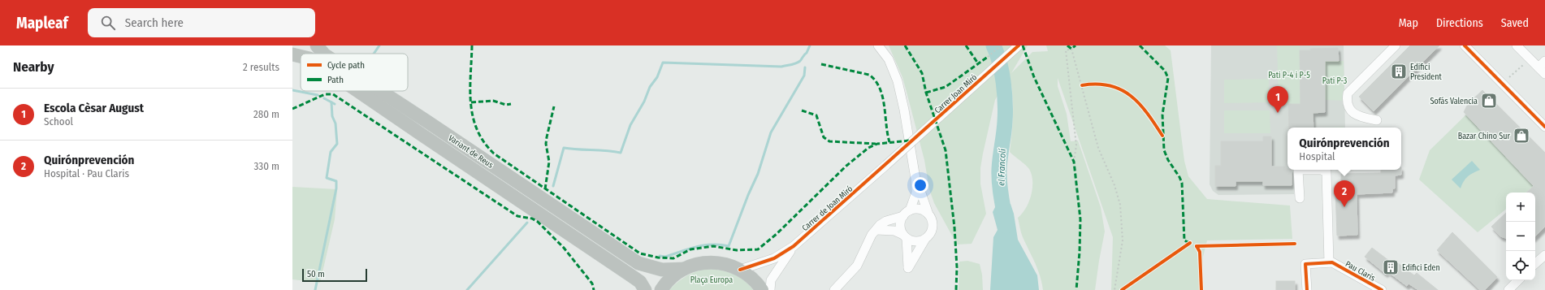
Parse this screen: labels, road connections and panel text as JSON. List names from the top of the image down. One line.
{"streets":{"highway":["Variant de Reus"],"street":["Carrer Joan Miró","Carrer de Joan Miró","Pau Claris"]},"crossings":[["Carrer Joan Miró","Carrer de Joan Miró"]],"water":["el Francolí"],"parks":["Pati P-4 i P-5","Pati P-3","Plaça Europa"],"places":{"building":["Edifici President","Edifici Eden"],"shop":["Sofás Valencia","Bazar Chino Sur"]},"legend":["Cycle path","Path"],"scale_bar":"50 m","page":{"header":"Mapleaf","search":"Search here","nav":["Map","Directions","Saved"],"heading":["Nearby","2 results"],"pins":["1","2"],"list":[{"mark":"1","name":"Escola Cèsar August","note":"School","value":"280 m"},{"mark":"2","name":"Quirónprevención","note":"Hospital · Pau Claris","value":"330 m"}],"popup":["Quirónprevención","Hospital"],"map_buttons":["+","−"],"scale":"50 m"}}
